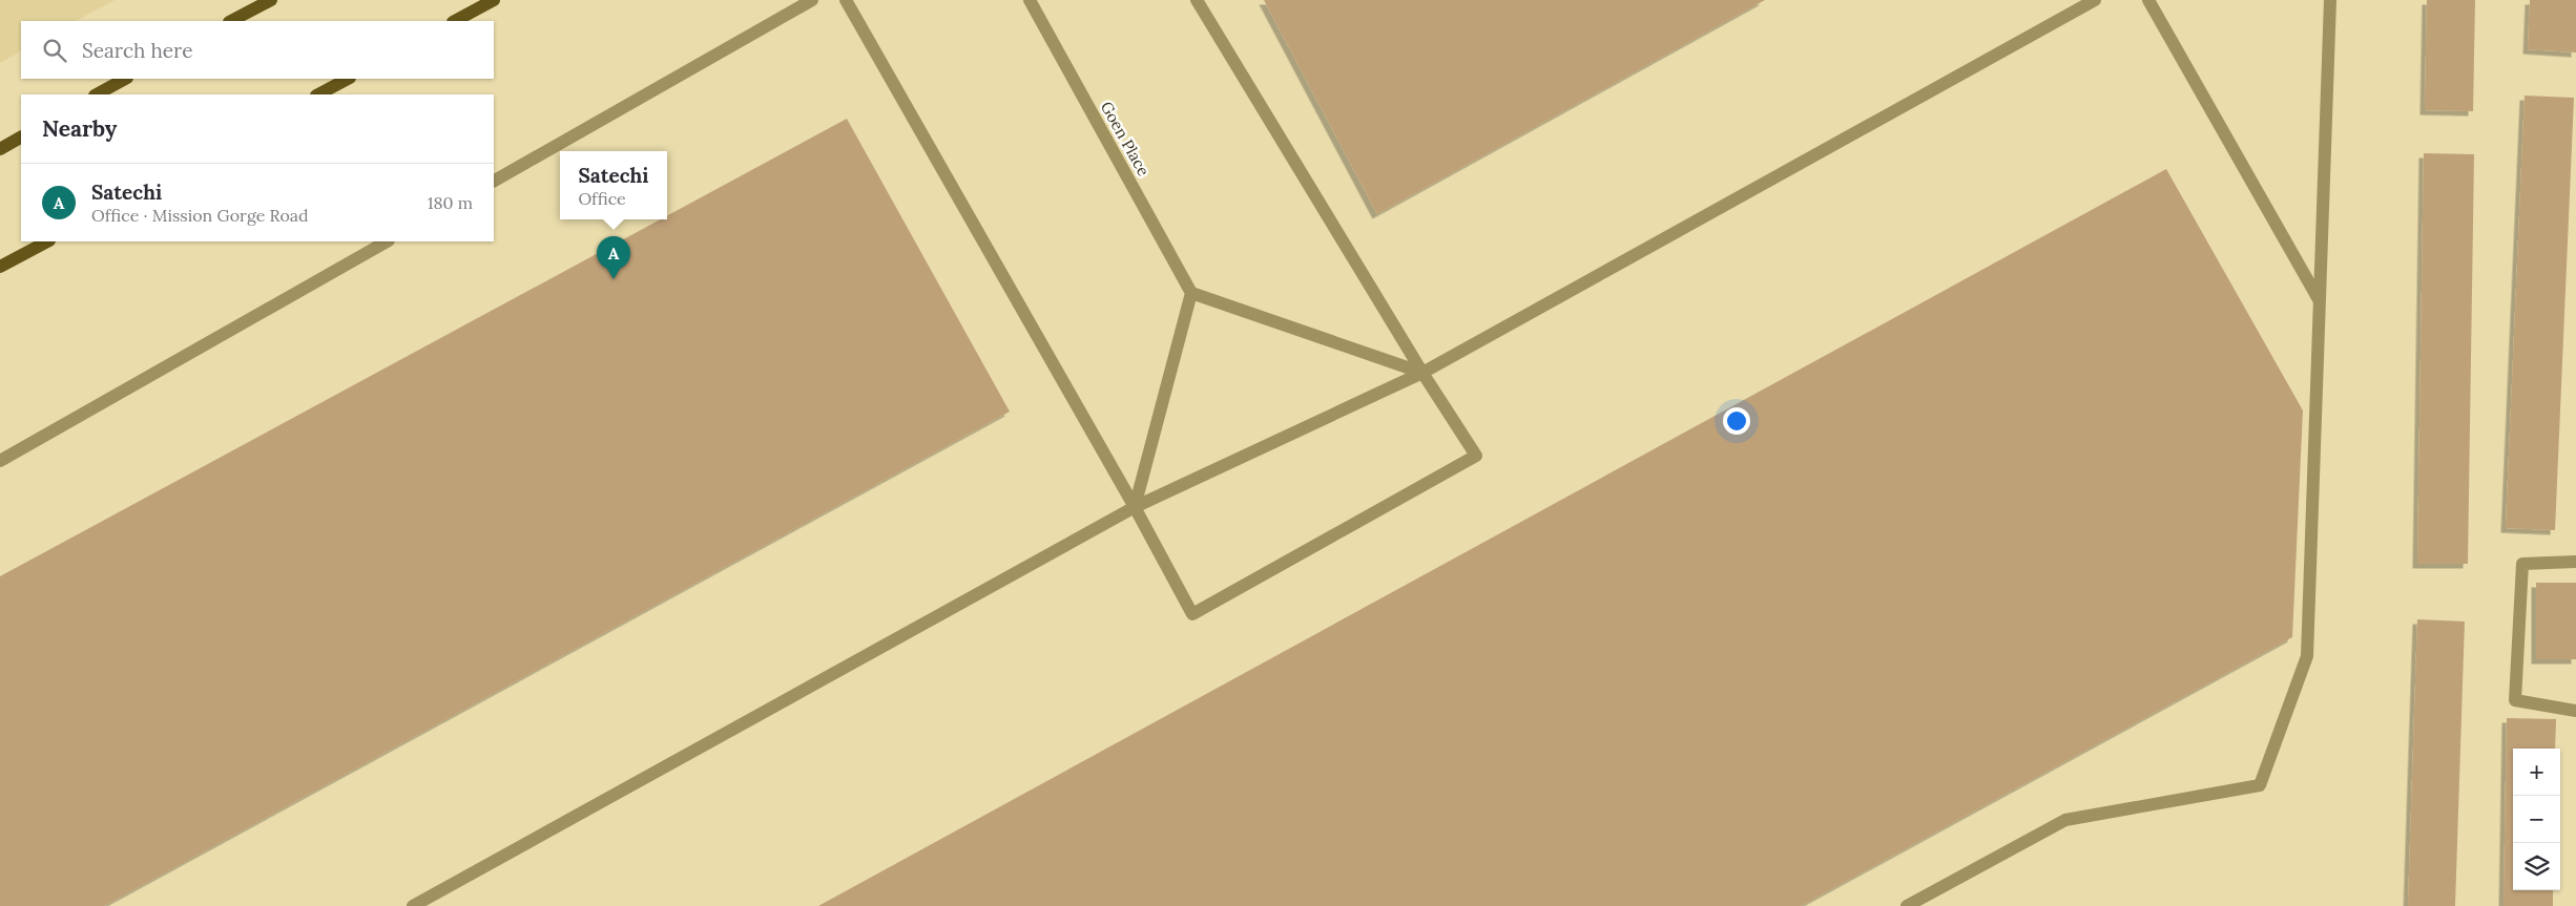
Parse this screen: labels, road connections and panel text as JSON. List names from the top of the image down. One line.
{"streets":{"street":["Goen Place"]},"page":{"search":"Search here","heading":"Nearby","popup":["Satechi","Office"],"list":[{"mark":"A","name":"Satechi","note":"Office · Mission Gorge Road","value":"180 m"}],"pins":"A","map_buttons":["+","−"]}}
